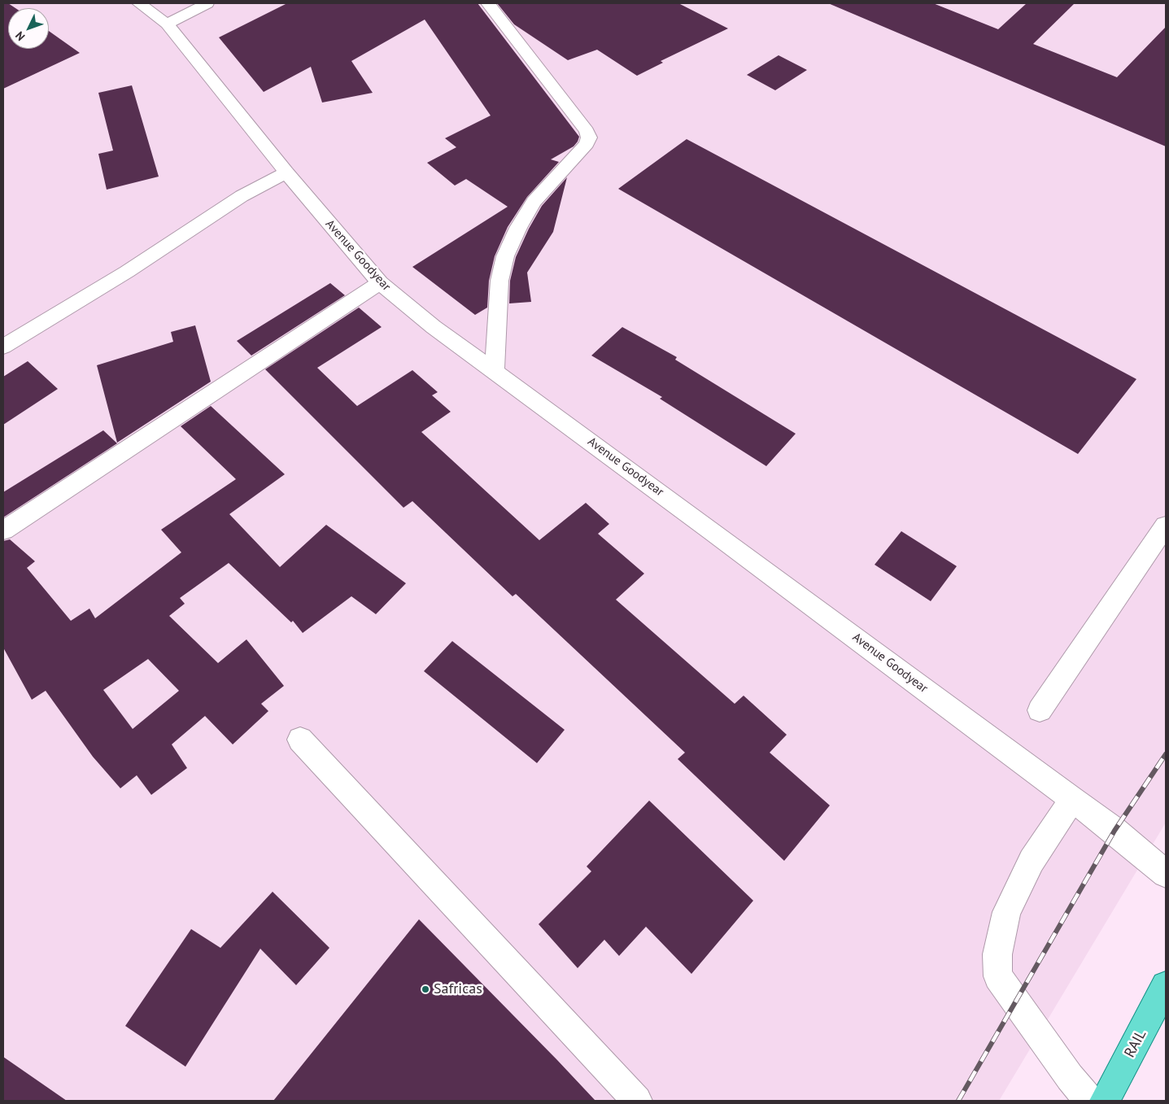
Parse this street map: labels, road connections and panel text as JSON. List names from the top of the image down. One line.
{"streets":{"main road":["RAIL"],"street":["Avenue Goodyear"]},"places":["Safricas"],"north":"bottom left"}
